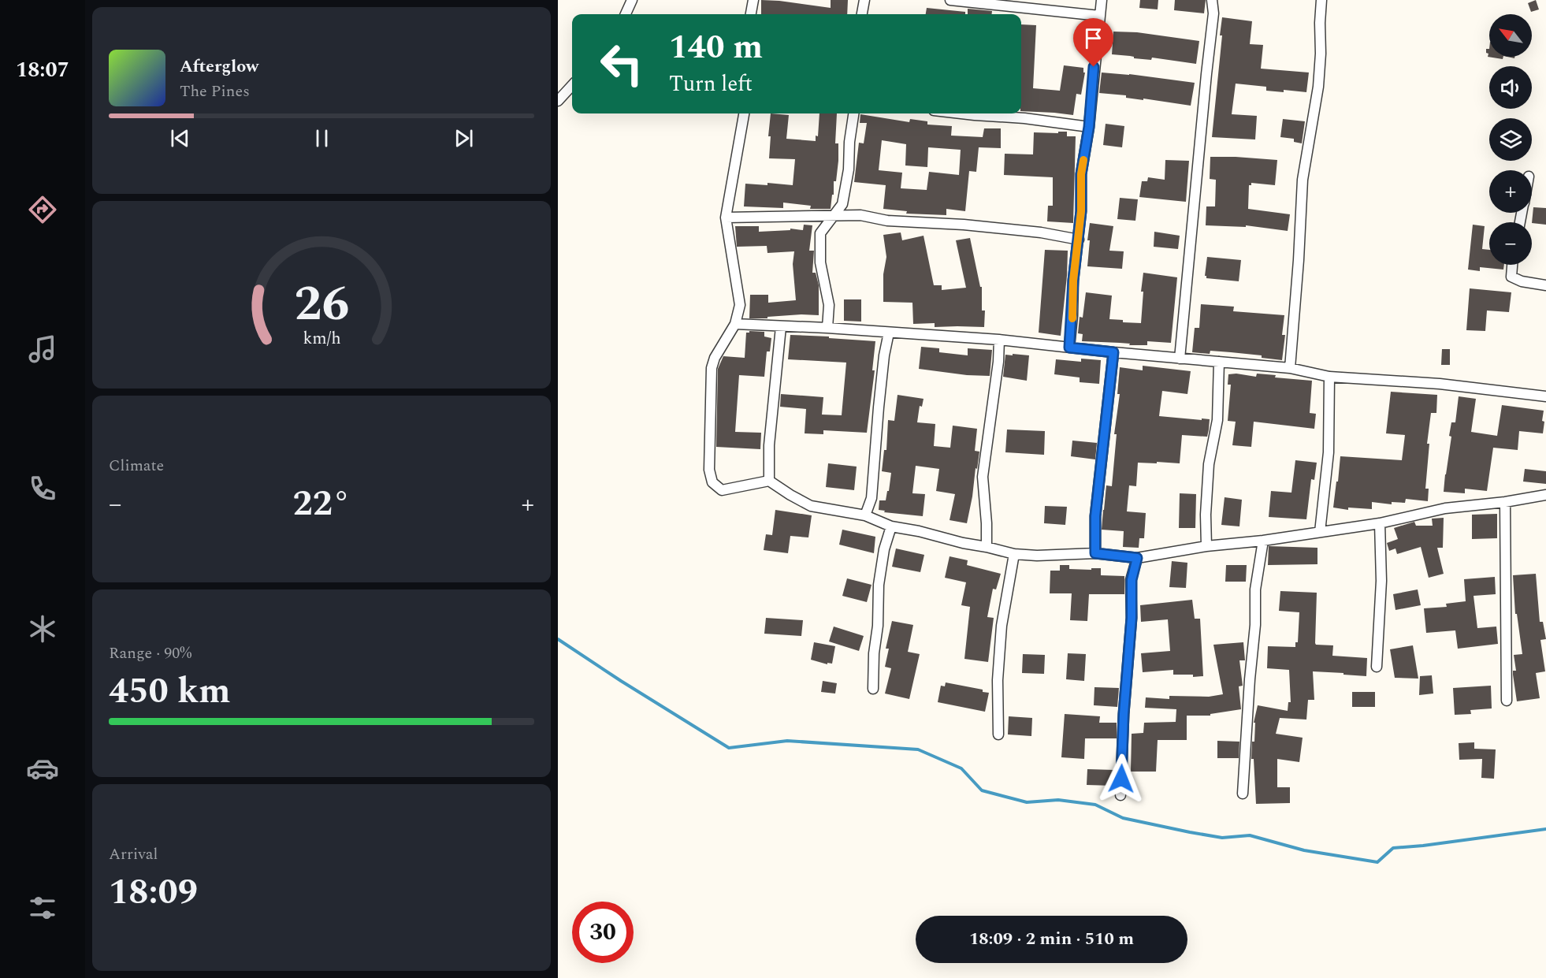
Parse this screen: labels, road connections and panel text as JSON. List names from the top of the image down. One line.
{"north":"top left","page":{"tabs":"18:07","map_buttons":["+","−"],"turn":["140 m","Turn left"],"song":["Afterglow","The Pines"],"tile":["Climate",["Range · 90%","450 km"],["Arrival","18:09"]],"heat":["−","22°","+"],"limit":"30","trip":"18:09 · 2 min · 510 m","gauge":["26","km/h"]}}
